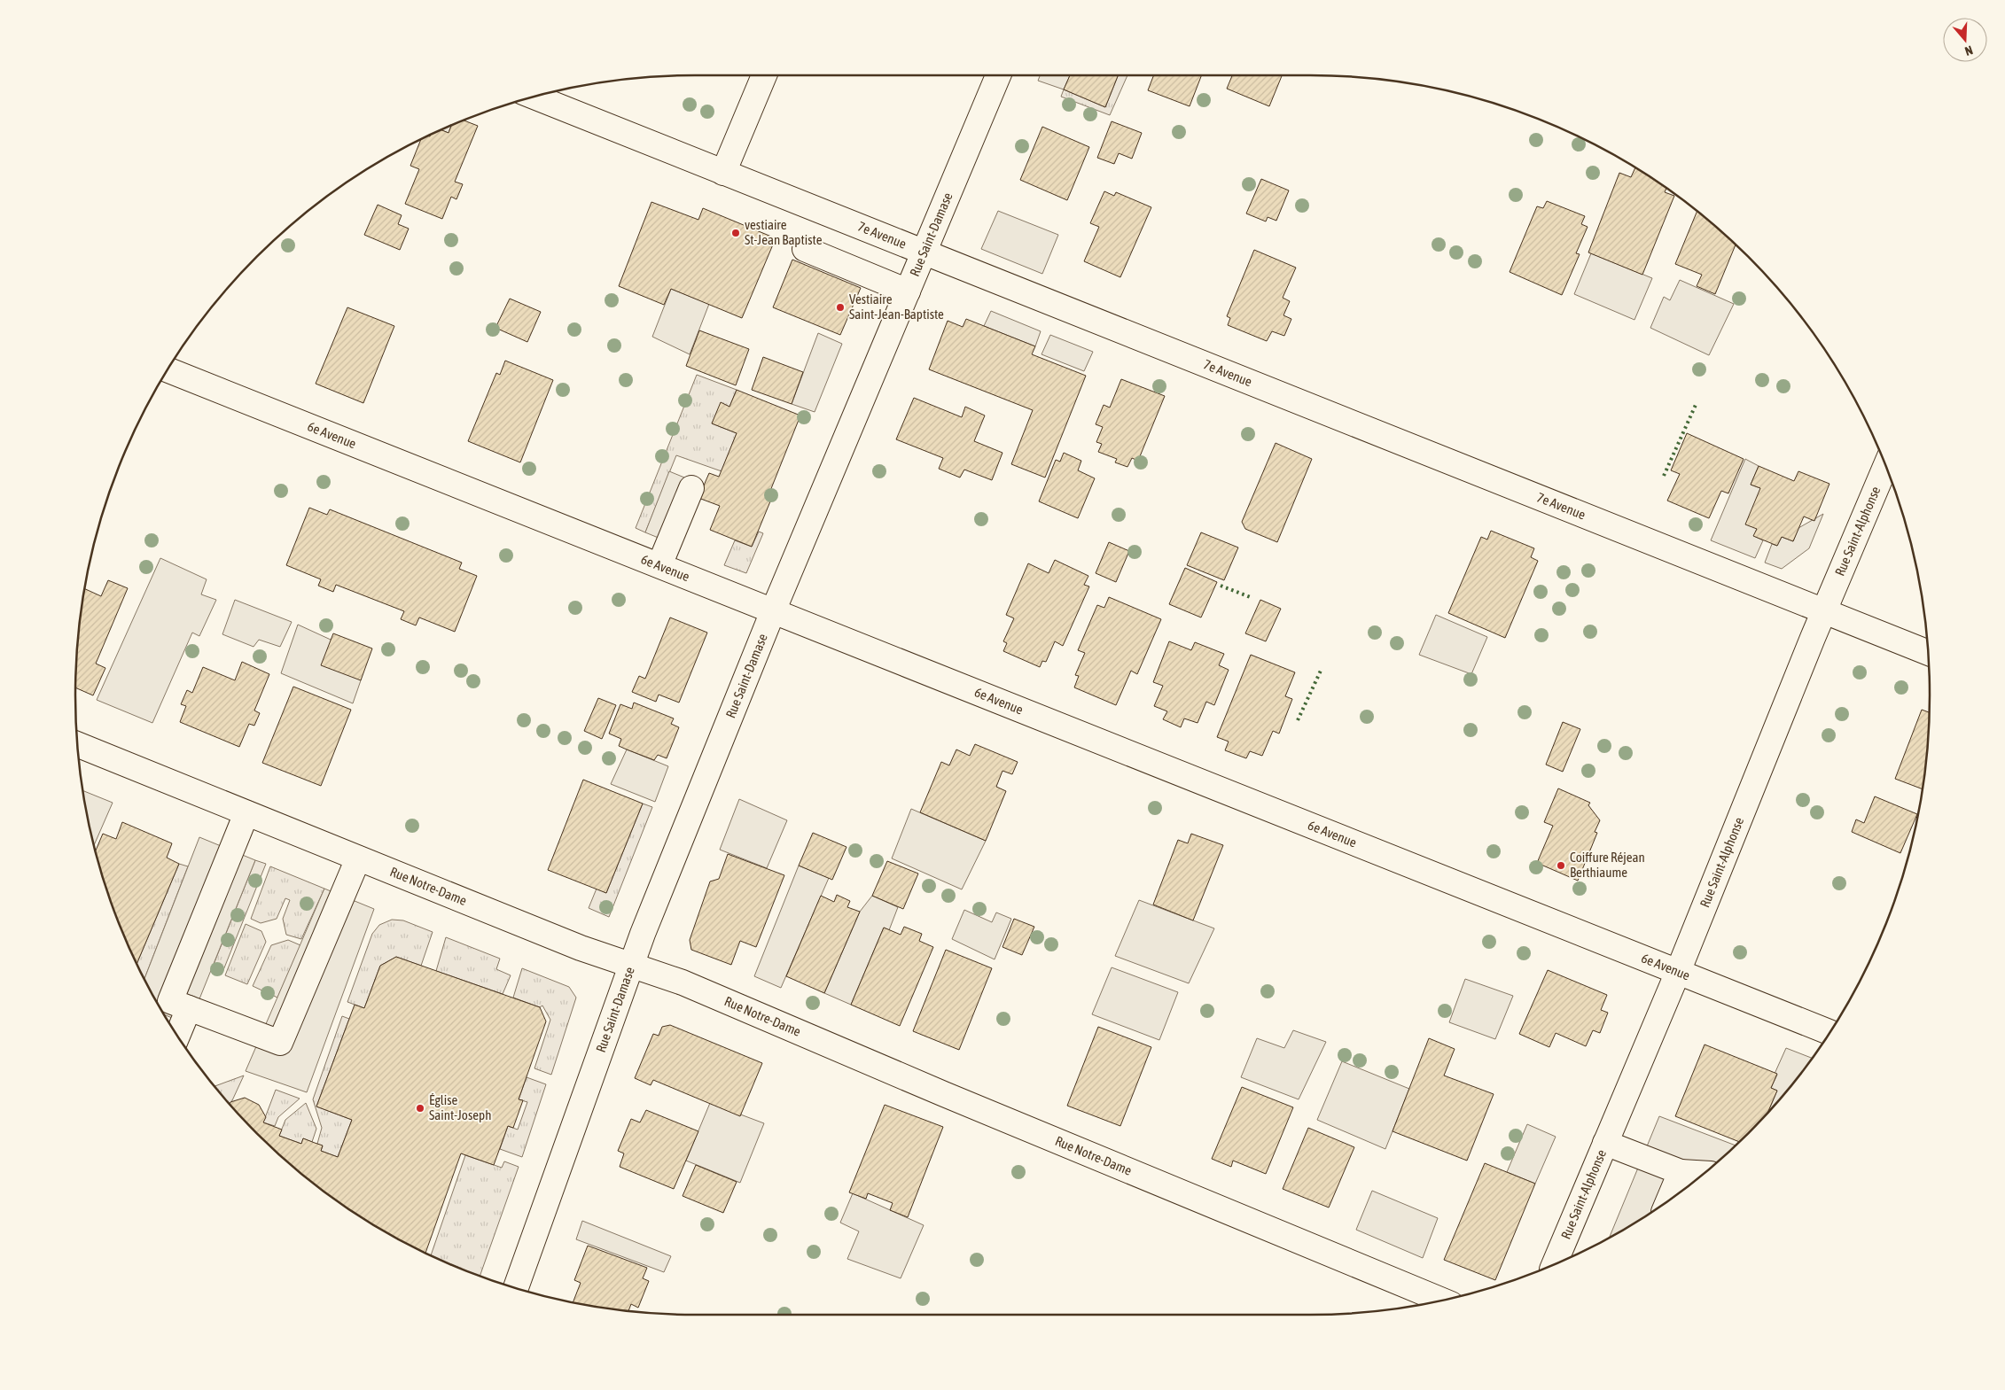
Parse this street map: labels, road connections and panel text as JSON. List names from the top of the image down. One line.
{"streets":{"street":["Rue Saint-Damase","7e Avenue","6e Avenue","Rue Saint-Alphonse","Rue Notre-Dame"]},"crossings":[["Rue Saint-Damase","7e Avenue"],["Rue Saint-Damase","6e Avenue"],["Rue Saint-Damase","Rue Notre-Dame"],["7e Avenue","Rue Saint-Alphonse"],["6e Avenue","Rue Saint-Alphonse"]],"places":["vestiaire St-Jean Baptiste","Vestiaire Saint-Jean-Baptiste","Coiffure Réjean Berthiaume","Église Saint-Joseph"],"north":"bottom"}
